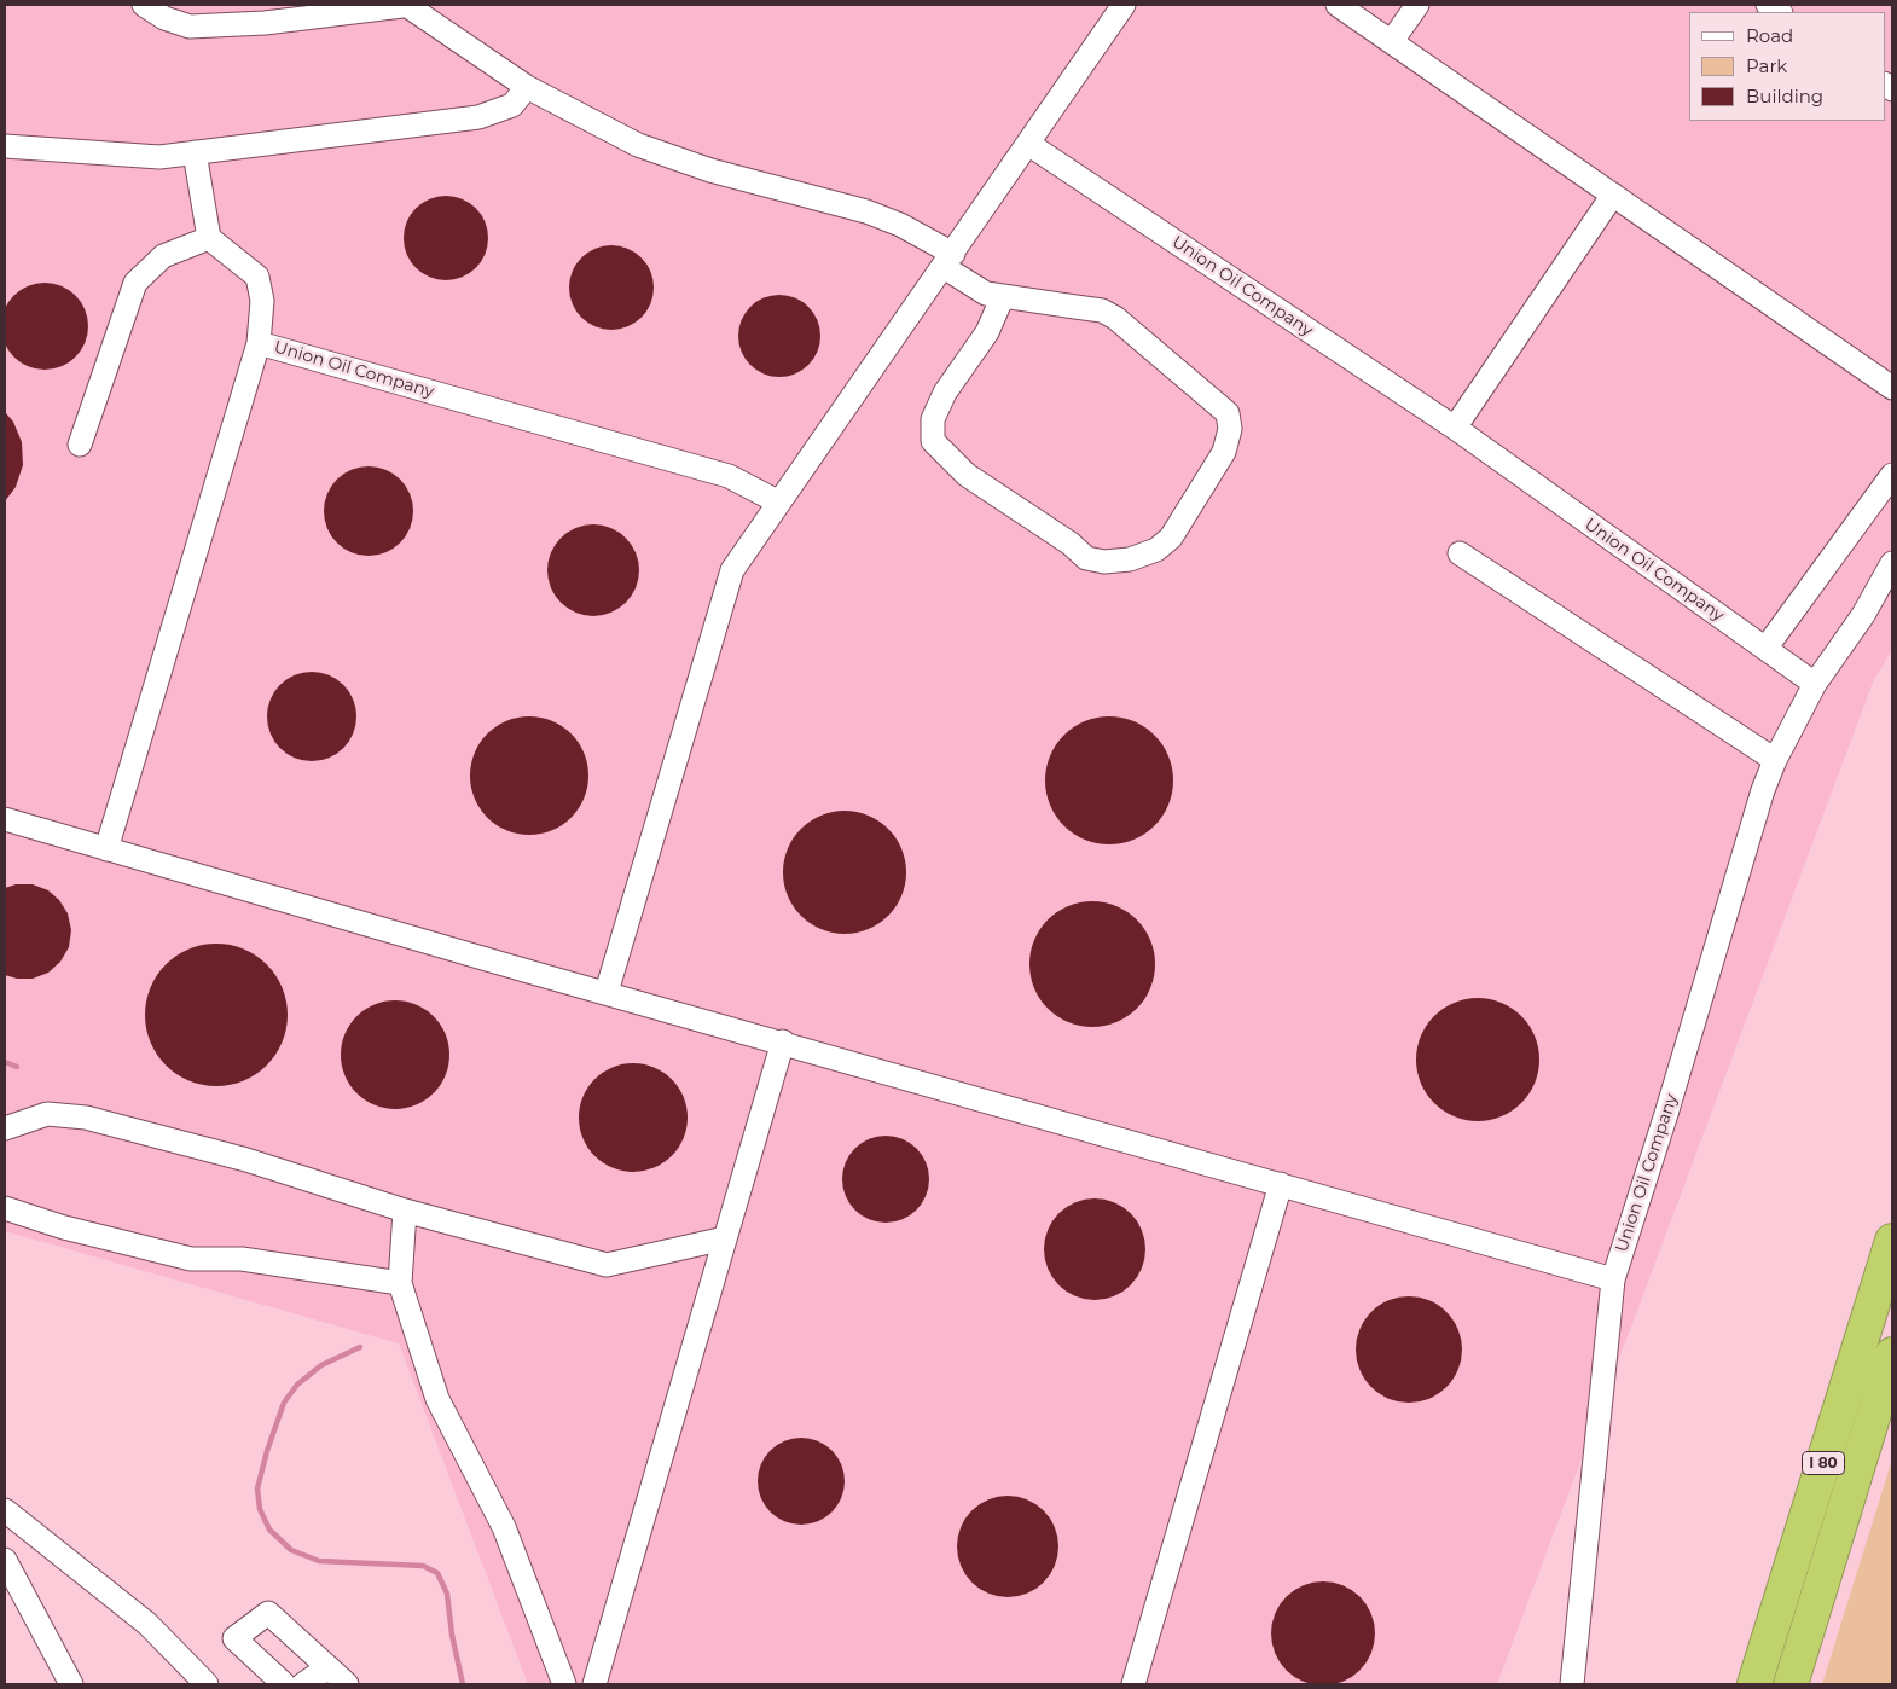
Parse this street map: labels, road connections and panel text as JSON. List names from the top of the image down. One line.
{"streets":{"highway":["I 80"],"street":["Union Oil Company"]},"legend":["Road","Park","Building"]}
